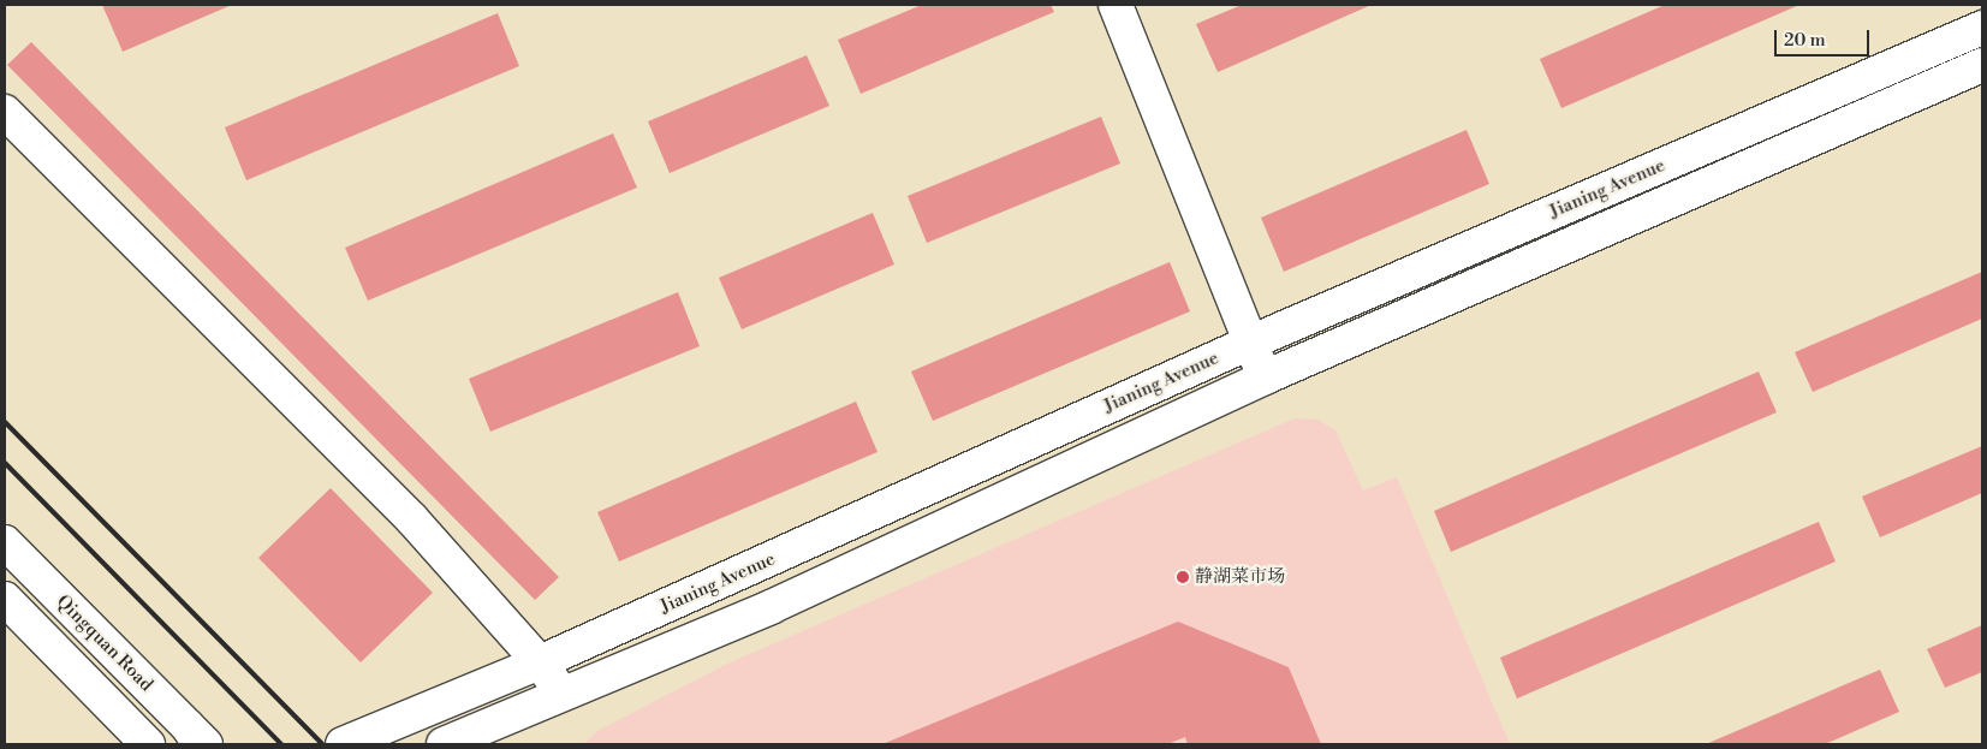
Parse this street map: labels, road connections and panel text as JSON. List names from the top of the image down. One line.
{"streets":{"main road":["Jianing Avenue","Qingquan Road"]},"places":["静湖菜市场"],"scale_bar":"20 m"}
